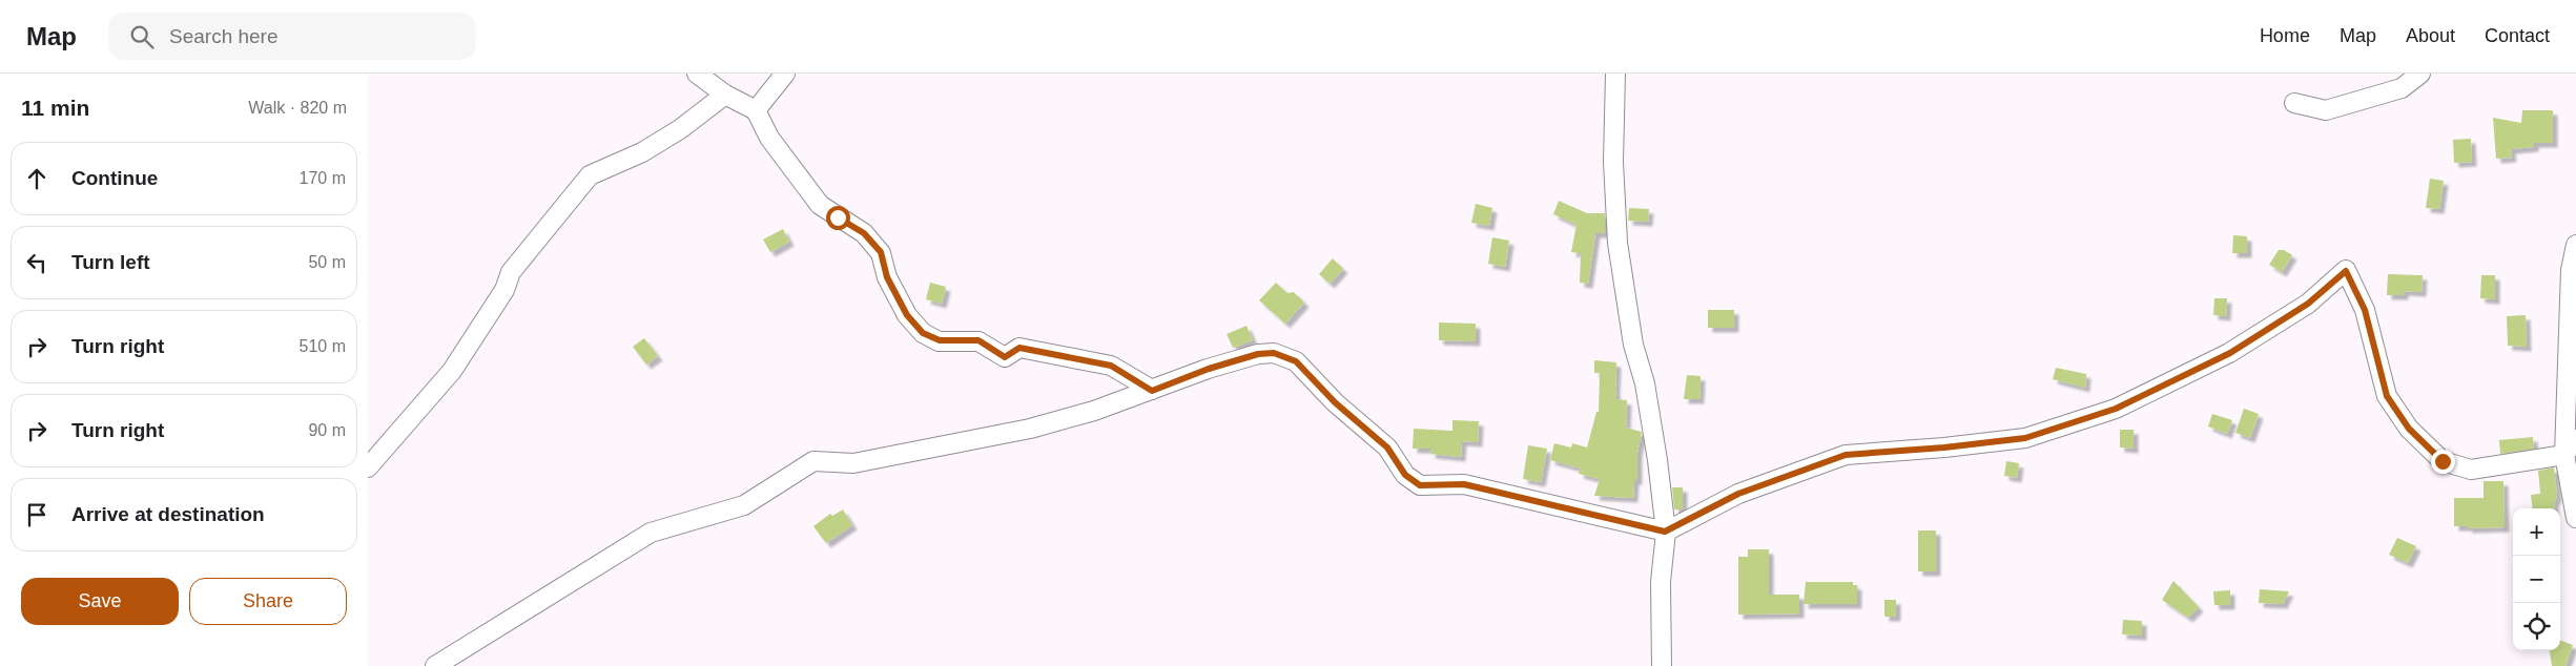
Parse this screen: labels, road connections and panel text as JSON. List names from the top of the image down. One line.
{"page":{"header":"Map","search":"Search here","nav":["Home","Map","About","Contact"],"heading":["11 min","Walk · 820 m"],"list":[["Continue","170 m"],["Turn left","50 m"],["Turn right","510 m"],["Turn right","90 m"],"Arrive at destination"],"map_buttons":["+","−"],"buttons":["Save","Share"]}}
